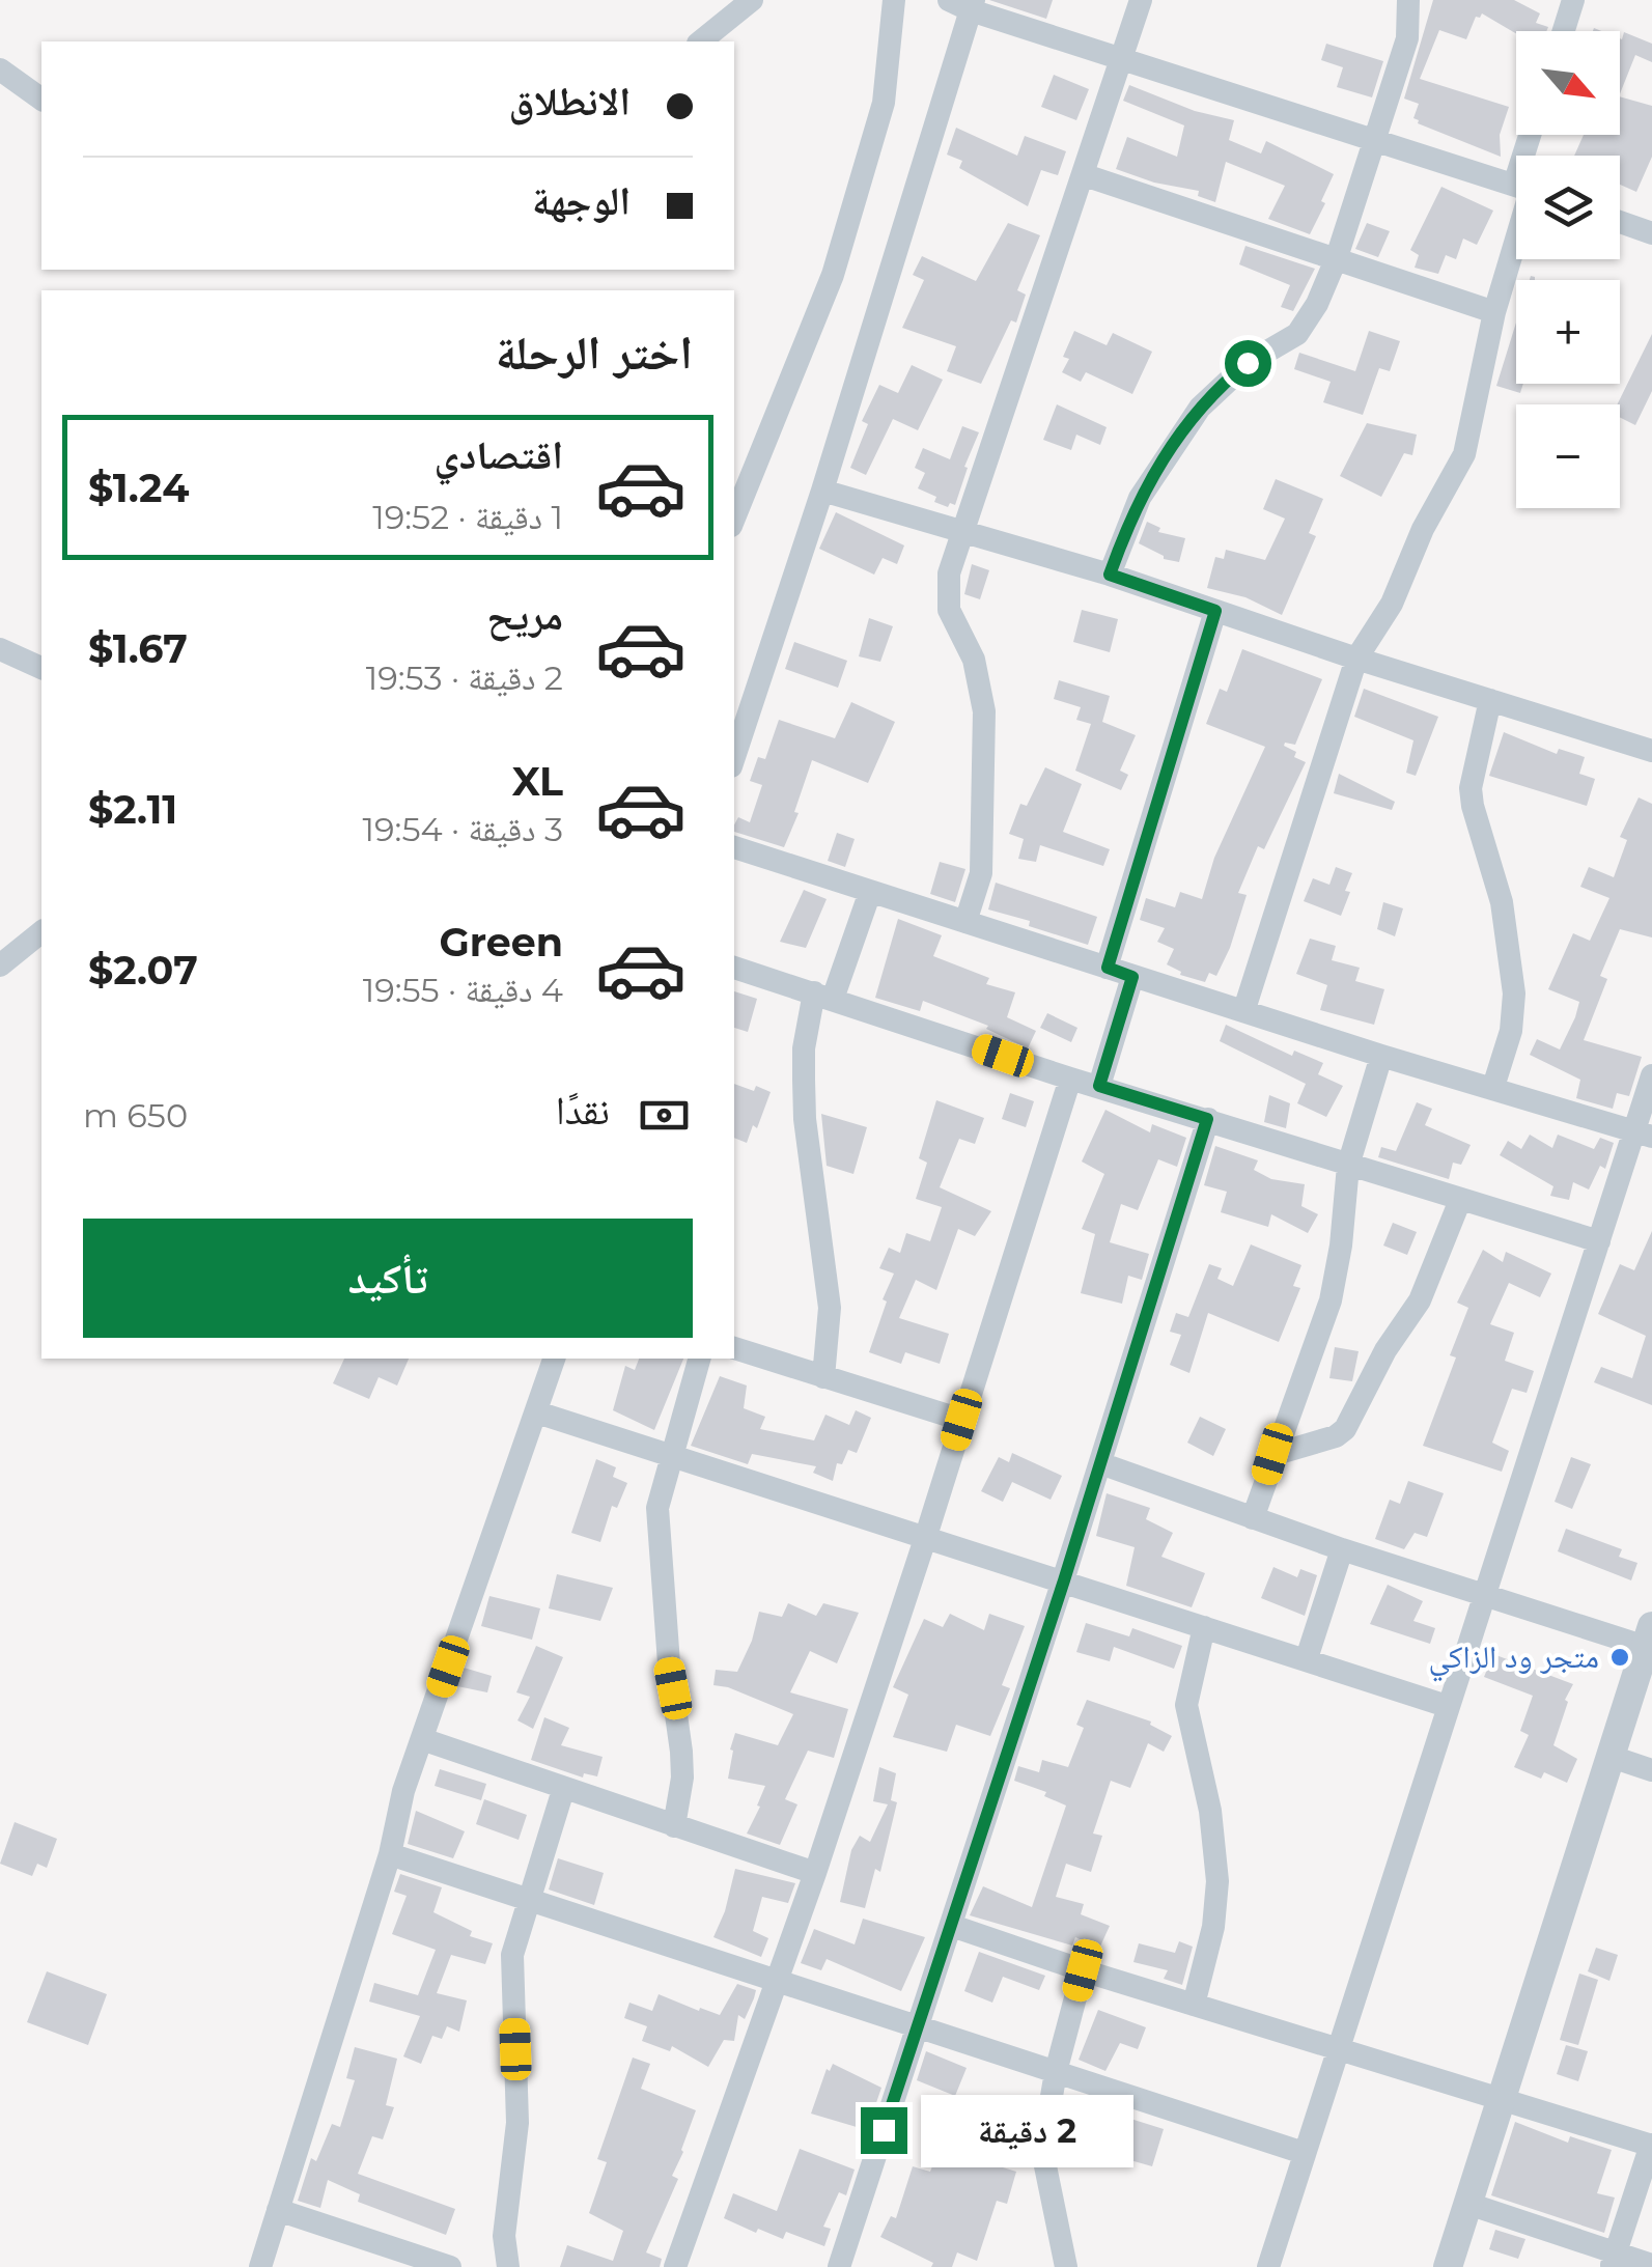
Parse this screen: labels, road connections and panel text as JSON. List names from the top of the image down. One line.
{"places":["متجر ود الزاكي"],"north":"bottom right","page":{"map_buttons":["+","−"],"banner":["الانطلاق","الوجهة"],"heading":"اختر الرحلة","list":[{"name":"اقتصادي","note":"1 دقيقة · 19:52","value":"$1.24"},{"name":"مريح","note":"2 دقيقة · 19:53","value":"$1.67"},{"name":"XL","note":"3 دقيقة · 19:54","value":"$2.11"},{"name":"Green","note":"4 دقيقة · 19:55","value":"$2.07"}],"pay":["نقدًا","650 m"],"buttons":"تأكيد","bubble":"2 دقيقة"}}
